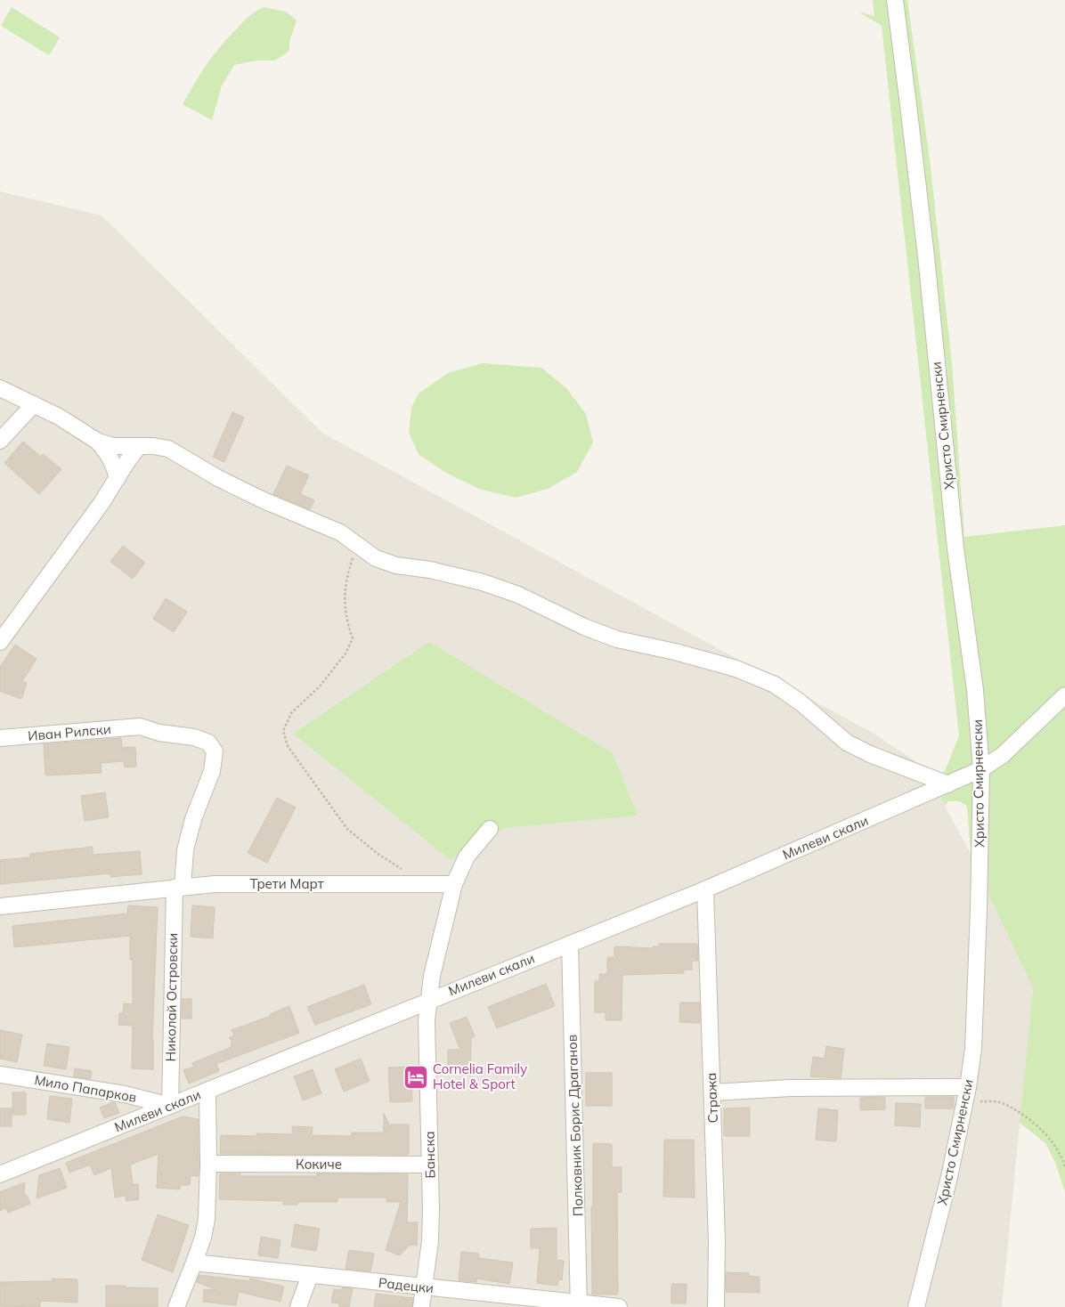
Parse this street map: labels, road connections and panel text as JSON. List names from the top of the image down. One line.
{"streets":{"street":["Христо Смирненски","Иван Рилски","Милеви скали","Трети Март","Николай Островски","Мило Папарков","Стража","Полковник Борис Драганов","Банска","Кокиче","Радецки"]},"crossings":[["Христо Смирненски","Милеви скали"],["Иван Рилски","Николай Островски"],["Милеви скали","Николай Островски"],["Милеви скали","Мило Папарков"],["Милеви скали","Стража"],["Милеви скали","Полковник Борис Драганов"],["Милеви скали","Банска"],["Трети Март","Николай Островски"],["Николай Островски","Мило Папарков"],["Полковник Борис Драганов","Радецки"],["Банска","Кокиче"],["Банска","Радецки"]],"places":{"hotel":["Cornelia Family Hotel & Sport"]}}
